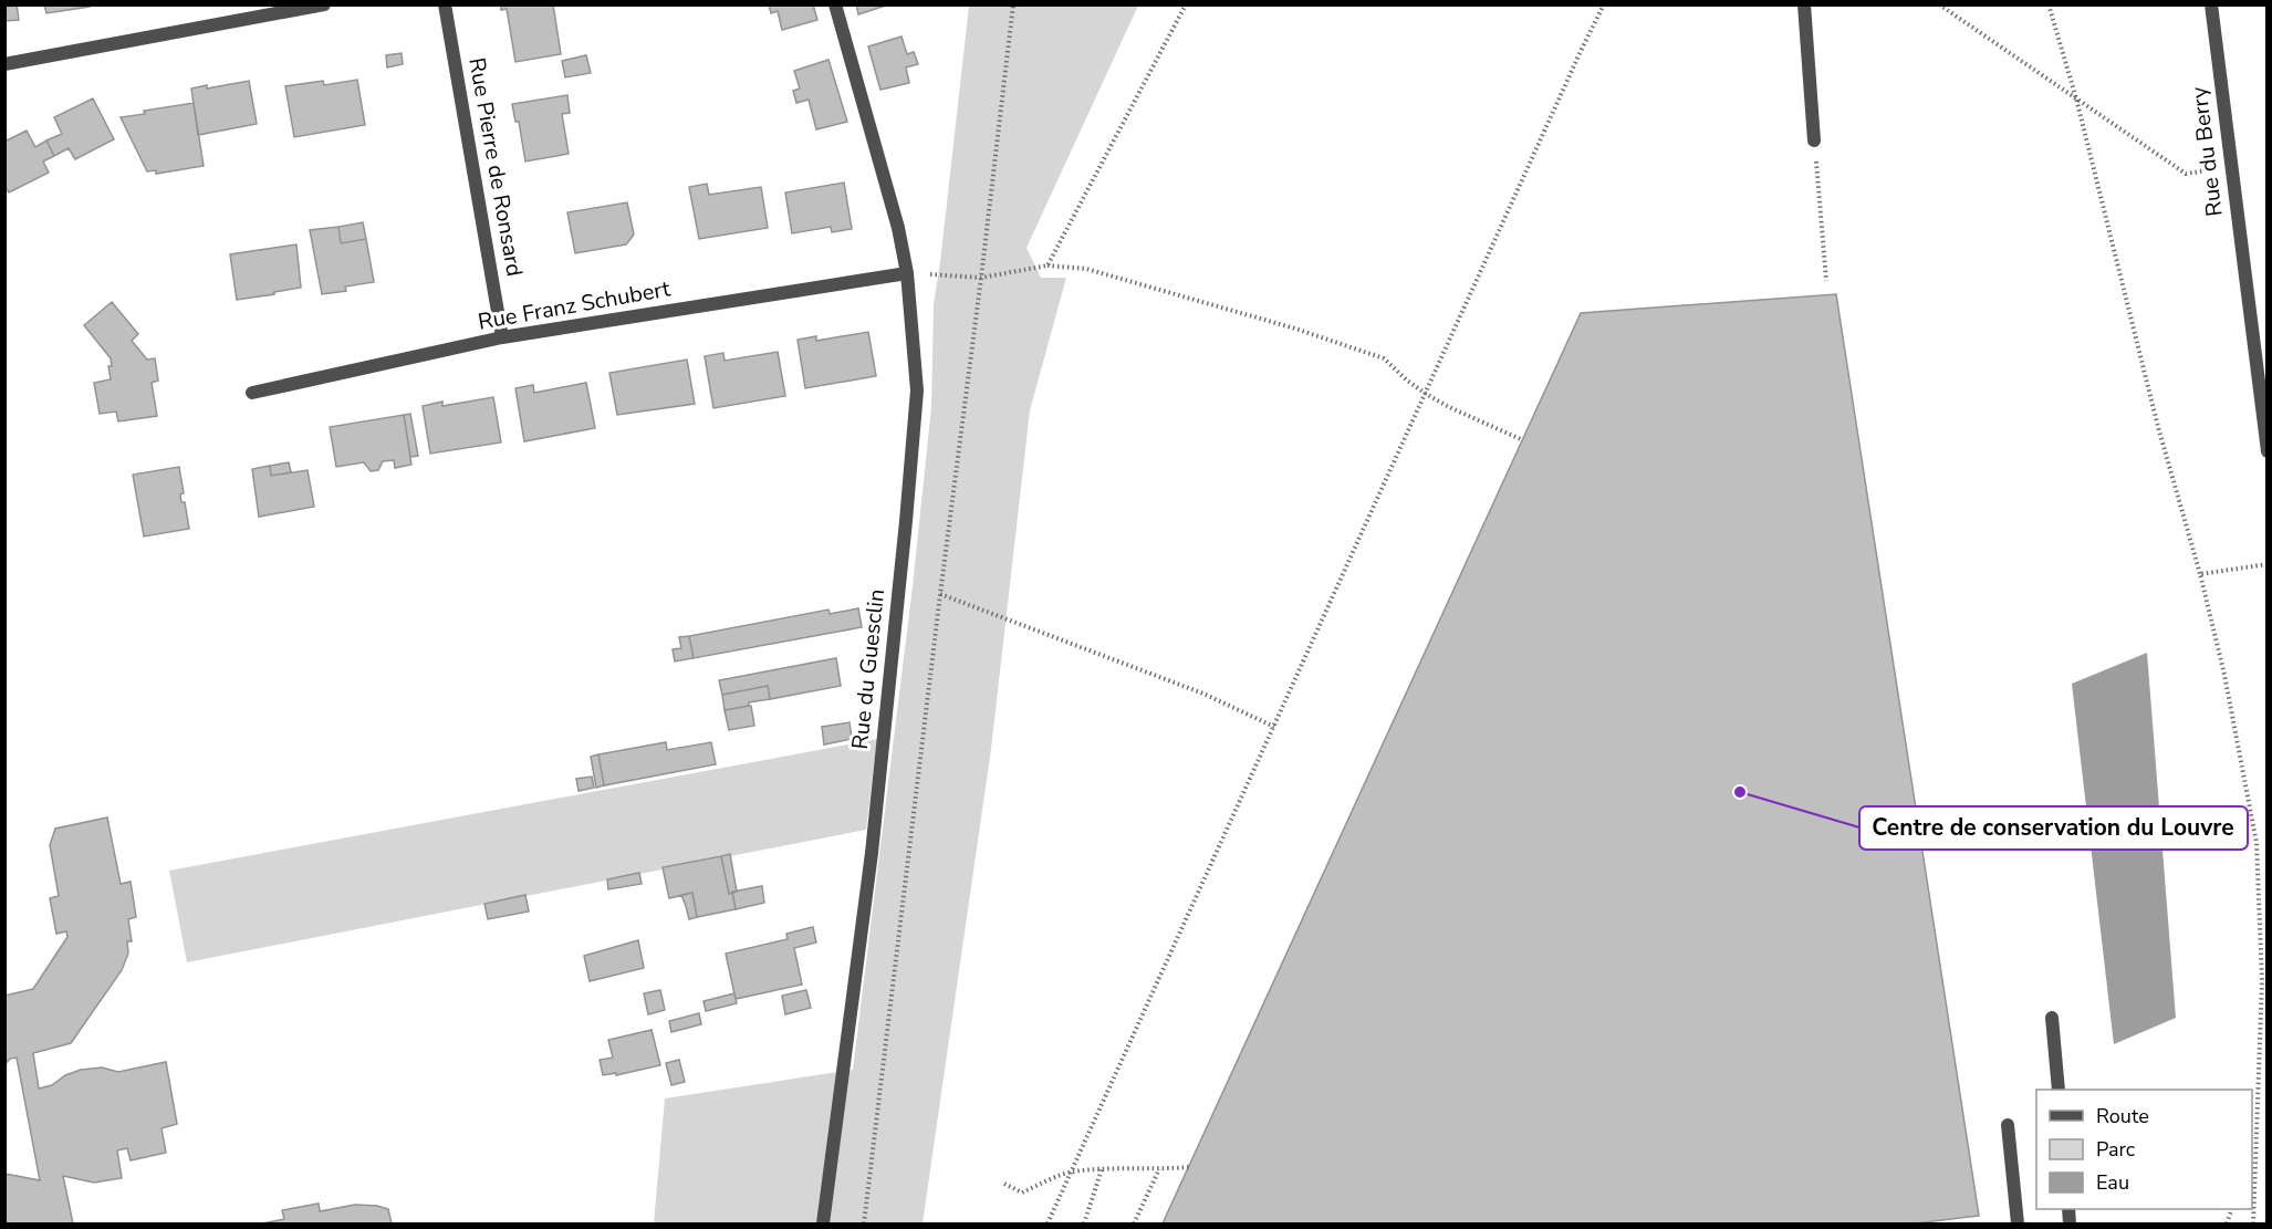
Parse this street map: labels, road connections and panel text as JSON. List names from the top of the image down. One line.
{"streets":{"street":["Rue du Berry","Rue Pierre de Ronsard","Rue Franz Schubert","Rue du Guesclin"]},"crossings":[["Rue Pierre de Ronsard","Rue Franz Schubert"],["Rue Franz Schubert","Rue du Guesclin"]],"places":["Centre de conservation du Louvre"],"legend":["Route","Parc","Eau"]}
